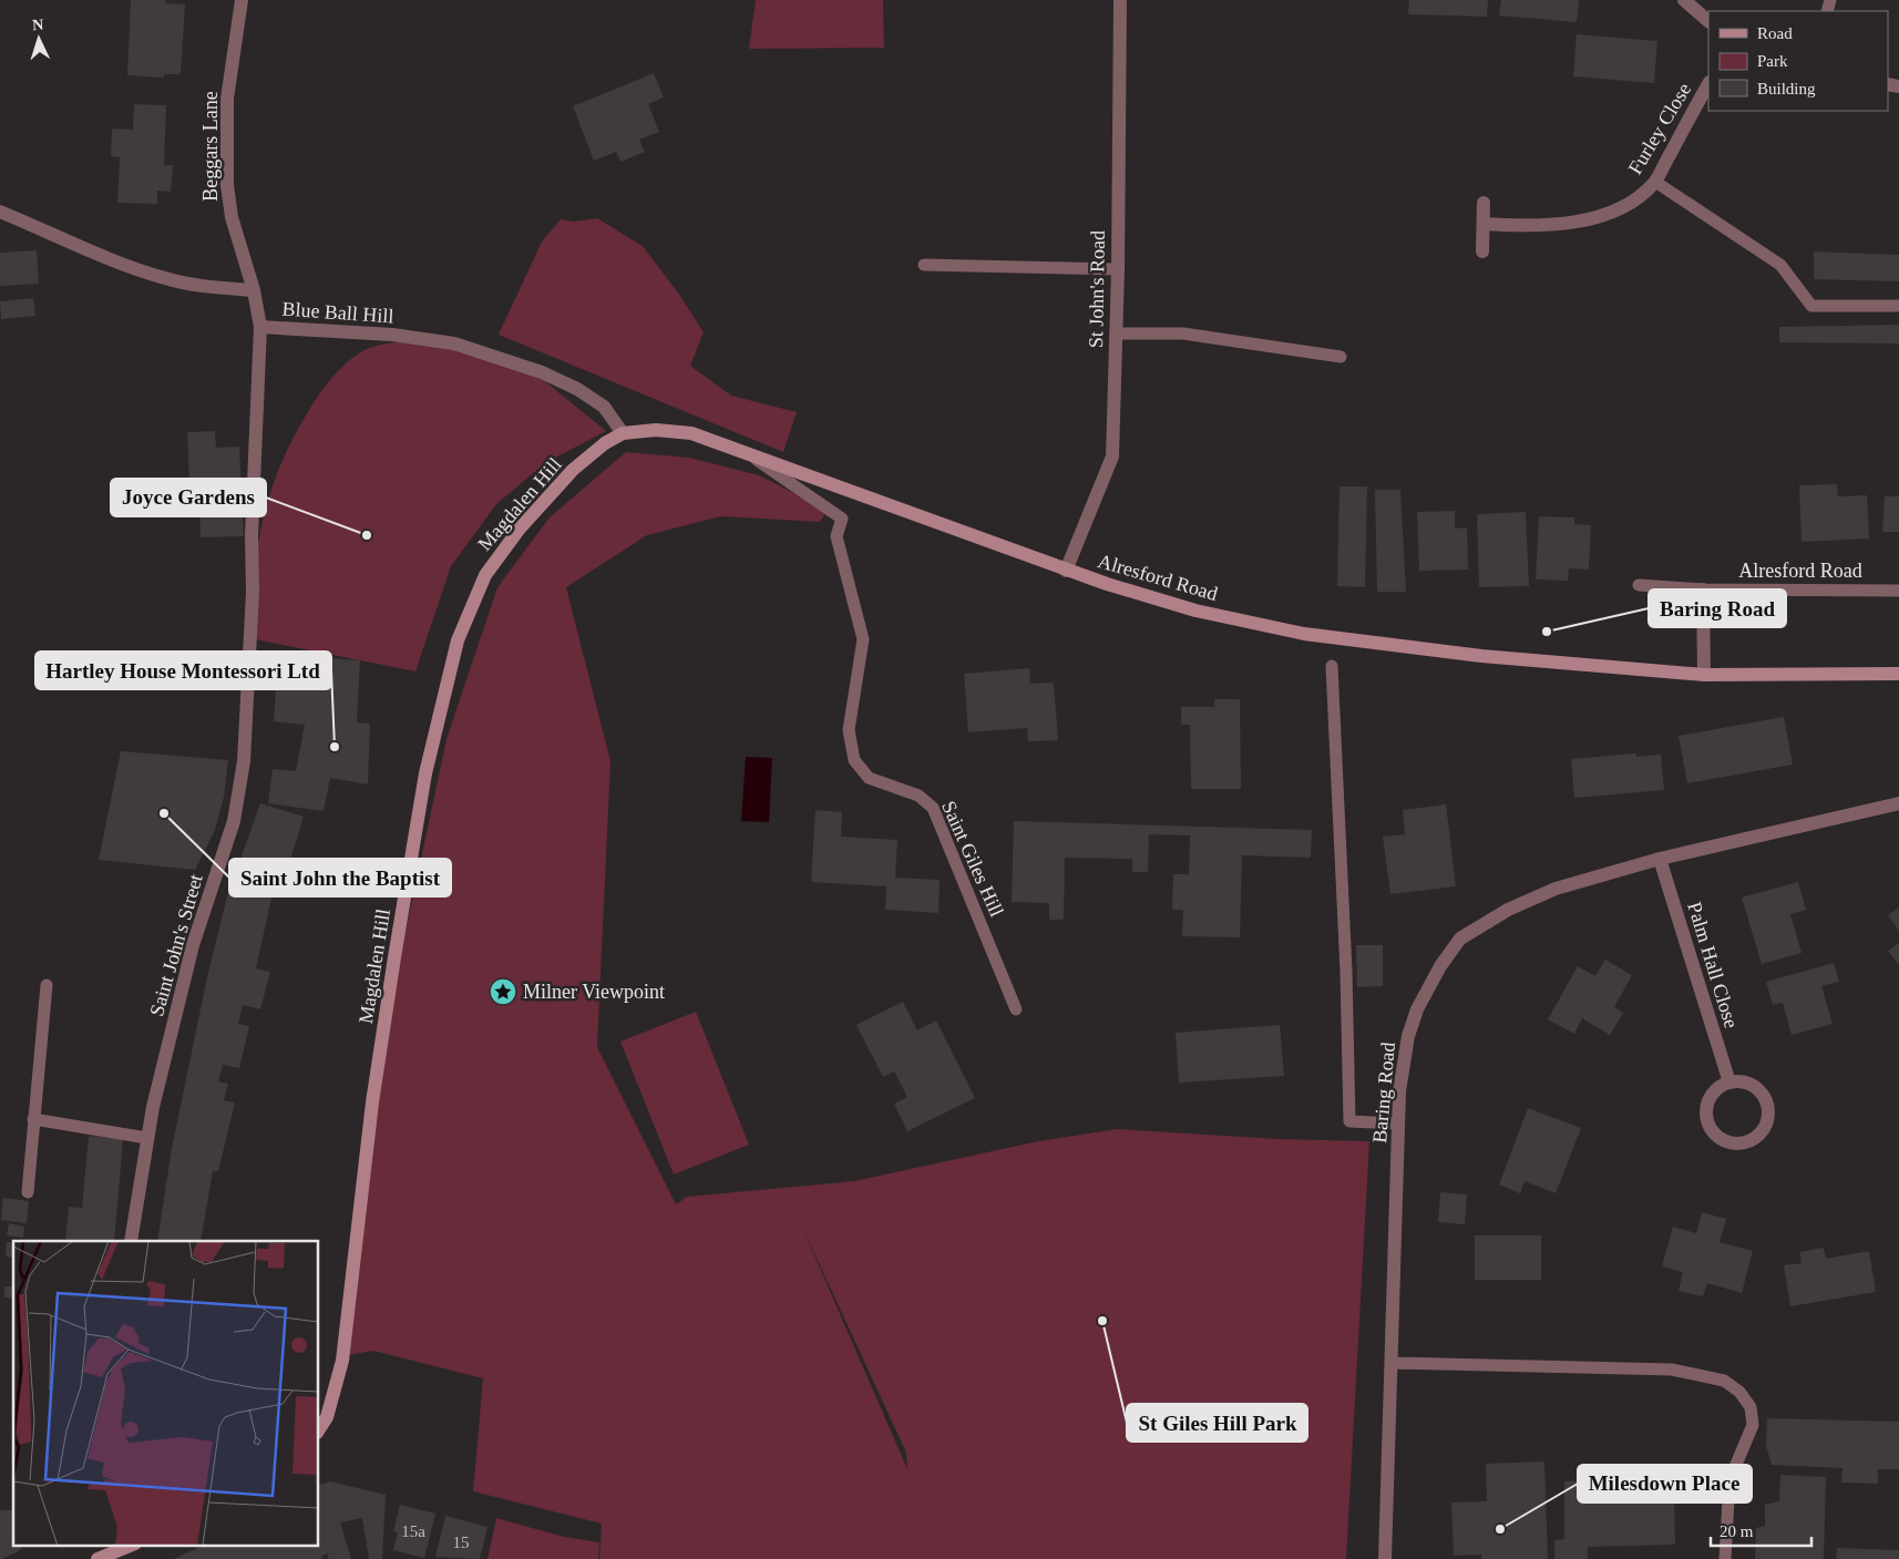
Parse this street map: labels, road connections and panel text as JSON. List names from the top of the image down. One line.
{"streets":{"main road":["Magdalen Hill","Alresford Road"],"street":["Furley Close","Beggars Lane","St John's Road","Blue Ball Hill","Saint John's Street","Palm Hall Close","Baring Road"],"lane":["Saint Giles Hill"]},"crossings":[["Beggars Lane","Blue Ball Hill"],["St John's Road","Alresford Road"],["Blue Ball Hill","Magdalen Hill"],["Blue Ball Hill","Alresford Road"],["Blue Ball Hill","Saint John's Street"],["Magdalen Hill","Alresford Road"],["Alresford Road","Saint Giles Hill"],["Palm Hall Close","Baring Road"]],"places":{"other":["Joyce Gardens","Baring Road","Hartley House Montessori Ltd","Saint John the Baptist","St Giles Hill Park","Milesdown Place"],"place":["Milner Viewpoint"]},"house_numbers":["15a","15"],"legend":["Road","Park","Building"],"scale_bar":"20 m","north":"top"}
